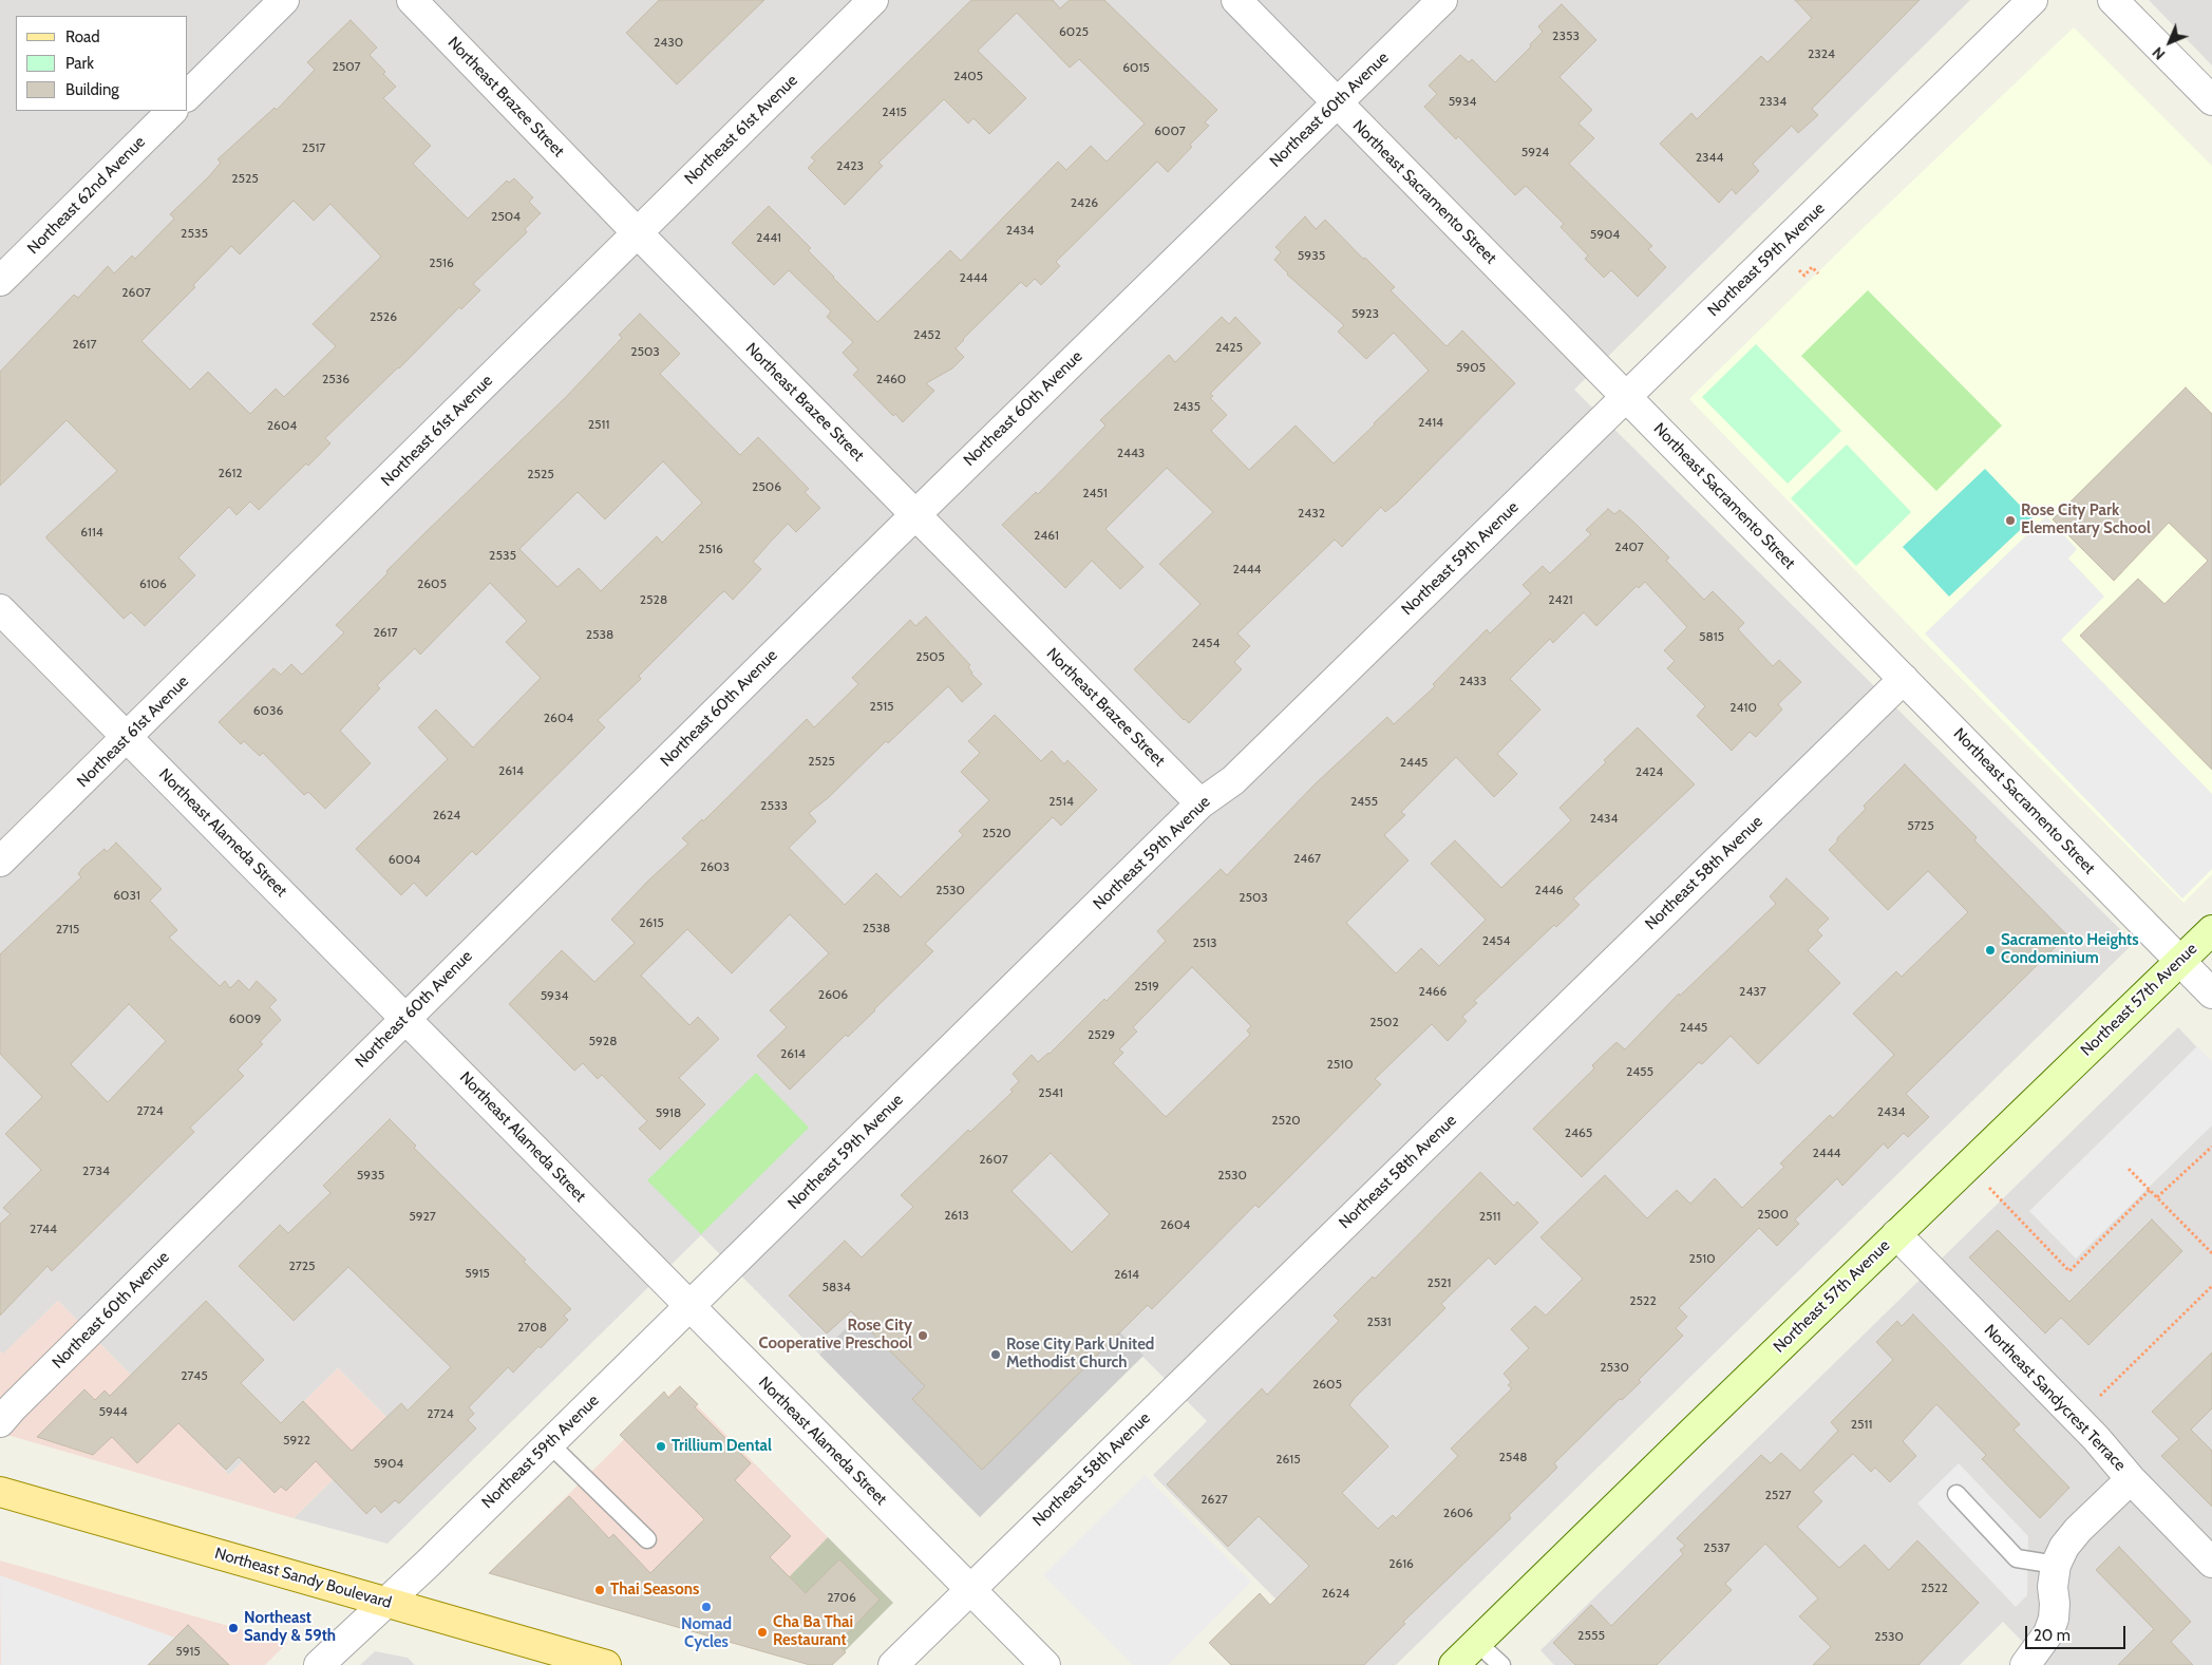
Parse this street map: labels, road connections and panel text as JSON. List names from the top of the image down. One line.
{"streets":{"main road":["Northeast 57th Avenue","Northeast Sandy Boulevard"],"street":["Northeast Brazee Street","Northeast 60th Avenue","Northeast 61st Avenue","Northeast Sacramento Street","Northeast 62nd Avenue","Northeast 59th Avenue","Northeast Alameda Street","Northeast 58th Avenue","Northeast Sandycrest Terrace"]},"crossings":[["Northeast Brazee Street","Northeast 60th Avenue"],["Northeast Brazee Street","Northeast 61st Avenue"],["Northeast Brazee Street","Northeast 59th Avenue"],["Northeast 60th Avenue","Northeast Sacramento Street"],["Northeast 60th Avenue","Northeast Alameda Street"],["Northeast 61st Avenue","Northeast Alameda Street"],["Northeast Sacramento Street","Northeast 59th Avenue"],["Northeast Sacramento Street","Northeast 58th Avenue"],["Northeast Sacramento Street","Northeast 57th Avenue"],["Northeast 59th Avenue","Northeast Alameda Street"],["Northeast 59th Avenue","Northeast Sandy Boulevard"],["Northeast Alameda Street","Northeast 58th Avenue"],["Northeast 57th Avenue","Northeast Sandycrest Terrace"]],"places":["Rose City Park Elementary School","Sacramento Heights Condominium","Rose City Cooperative Preschool","Rose City Park United Methodist Church","Trillium Dental","Thai Seasons","Nomad Cycles","Northeast Sandy & 59th","Cha Ba Thai Restaurant"],"house_numbers":["6025","2353","2430","2324","2507","6015","2405","5934","2334","2415","6007","2517","5924","2344","2423","2525","2426","2504","2434","2535","5904","2441","5935","2516","2444","2607","5923","2526","2452","2617","2425","2503","5905","2536","2460","2435","2414","2511","2604","2443","2612","2525","2506","2451","2432","6114","2461","2407","2516","2535","2444","6106","2605","2528","2421","2617","2538","5815","2454","2505","2433","2515","2410","6036","2604","2525","2445","2614","2424","2514","2455","2533","2624","2434","5725","2520","2467","6004","2603","2530","2446","6031","2503","2615","2538","2715","2454","2513","2519","2466","2437","2606","5934","6009","2502","2445","2529","5928","2614","2510","2455","2541","2724","2434","5918","2520","2465","2444","2607","2734","5935","2530","2500","2613","5927","2511","2604","2744","2510","2725","5915","2614","2521","5834","2522","2531","2708","2530","2745","2605","5944","2724","2511","5922","2548","2615","5904","2527","2627","2606","2537","2616","2522","2624","2706","2555","2530","5915"],"legend":["Road","Park","Building"],"scale_bar":"20 m","north":"bottom left"}
